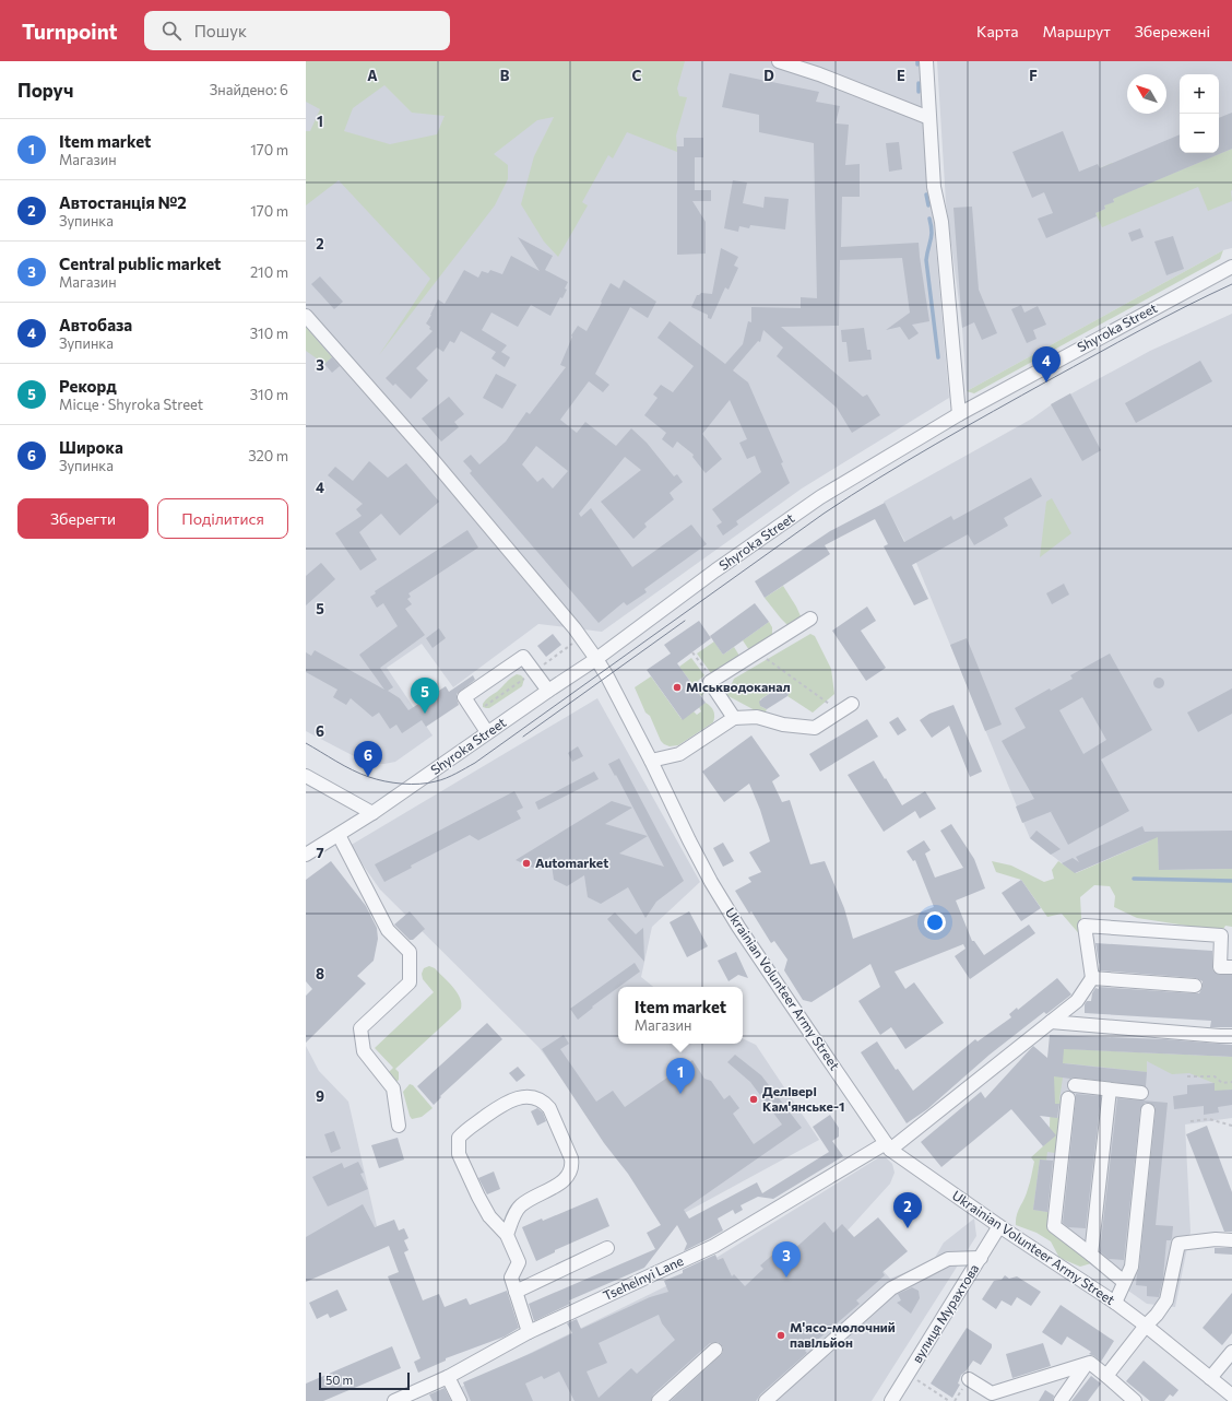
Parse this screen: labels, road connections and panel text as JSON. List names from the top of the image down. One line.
{"streets":{"street":["Shyroka Street","Ukrainian Volunteer Army Street","Tsehelnyi Lane","вулиця Мурахтова"]},"crossings":[["Shyroka Street","Ukrainian Volunteer Army Street"],["Ukrainian Volunteer Army Street","Tsehelnyi Lane"],["Ukrainian Volunteer Army Street","вулиця Мурахтова"]],"places":["Міськводоканал","Automarket","Делівері Кам'янське-1","М'ясо-молочний павільйон"],"scale_bar":"50 m","north":"top left","page":{"header":"Turnpoint","search":"Пошук","nav":["Карта","Маршрут","Збережені"],"heading":["Поруч","Знайдено: 6"],"map_buttons":["+","−"],"list":[{"mark":"1","name":"Item market","note":"Магазин","value":"170 m"},{"mark":"2","name":"Автостанція №2","note":"Зупинка","value":"170 m"},{"mark":"3","name":"Central public market","note":"Магазин","value":"210 m"},{"mark":"4","name":"Автобаза","note":"Зупинка","value":"310 m"},{"mark":"5","name":"Рекорд","note":"Місце · Shyroka Street","value":"310 m"},{"mark":"6","name":"Широка","note":"Зупинка","value":"320 m"}],"pins":["4","5","6","1","2","3"],"buttons":["Зберегти","Поділитися"],"popup":["Item market","Магазин"],"scale":"50 m"},"grid":{"columns":["A","B","C","D","E","F"],"rows":["1","2","3","4","5","6","7","8","9"]}}
